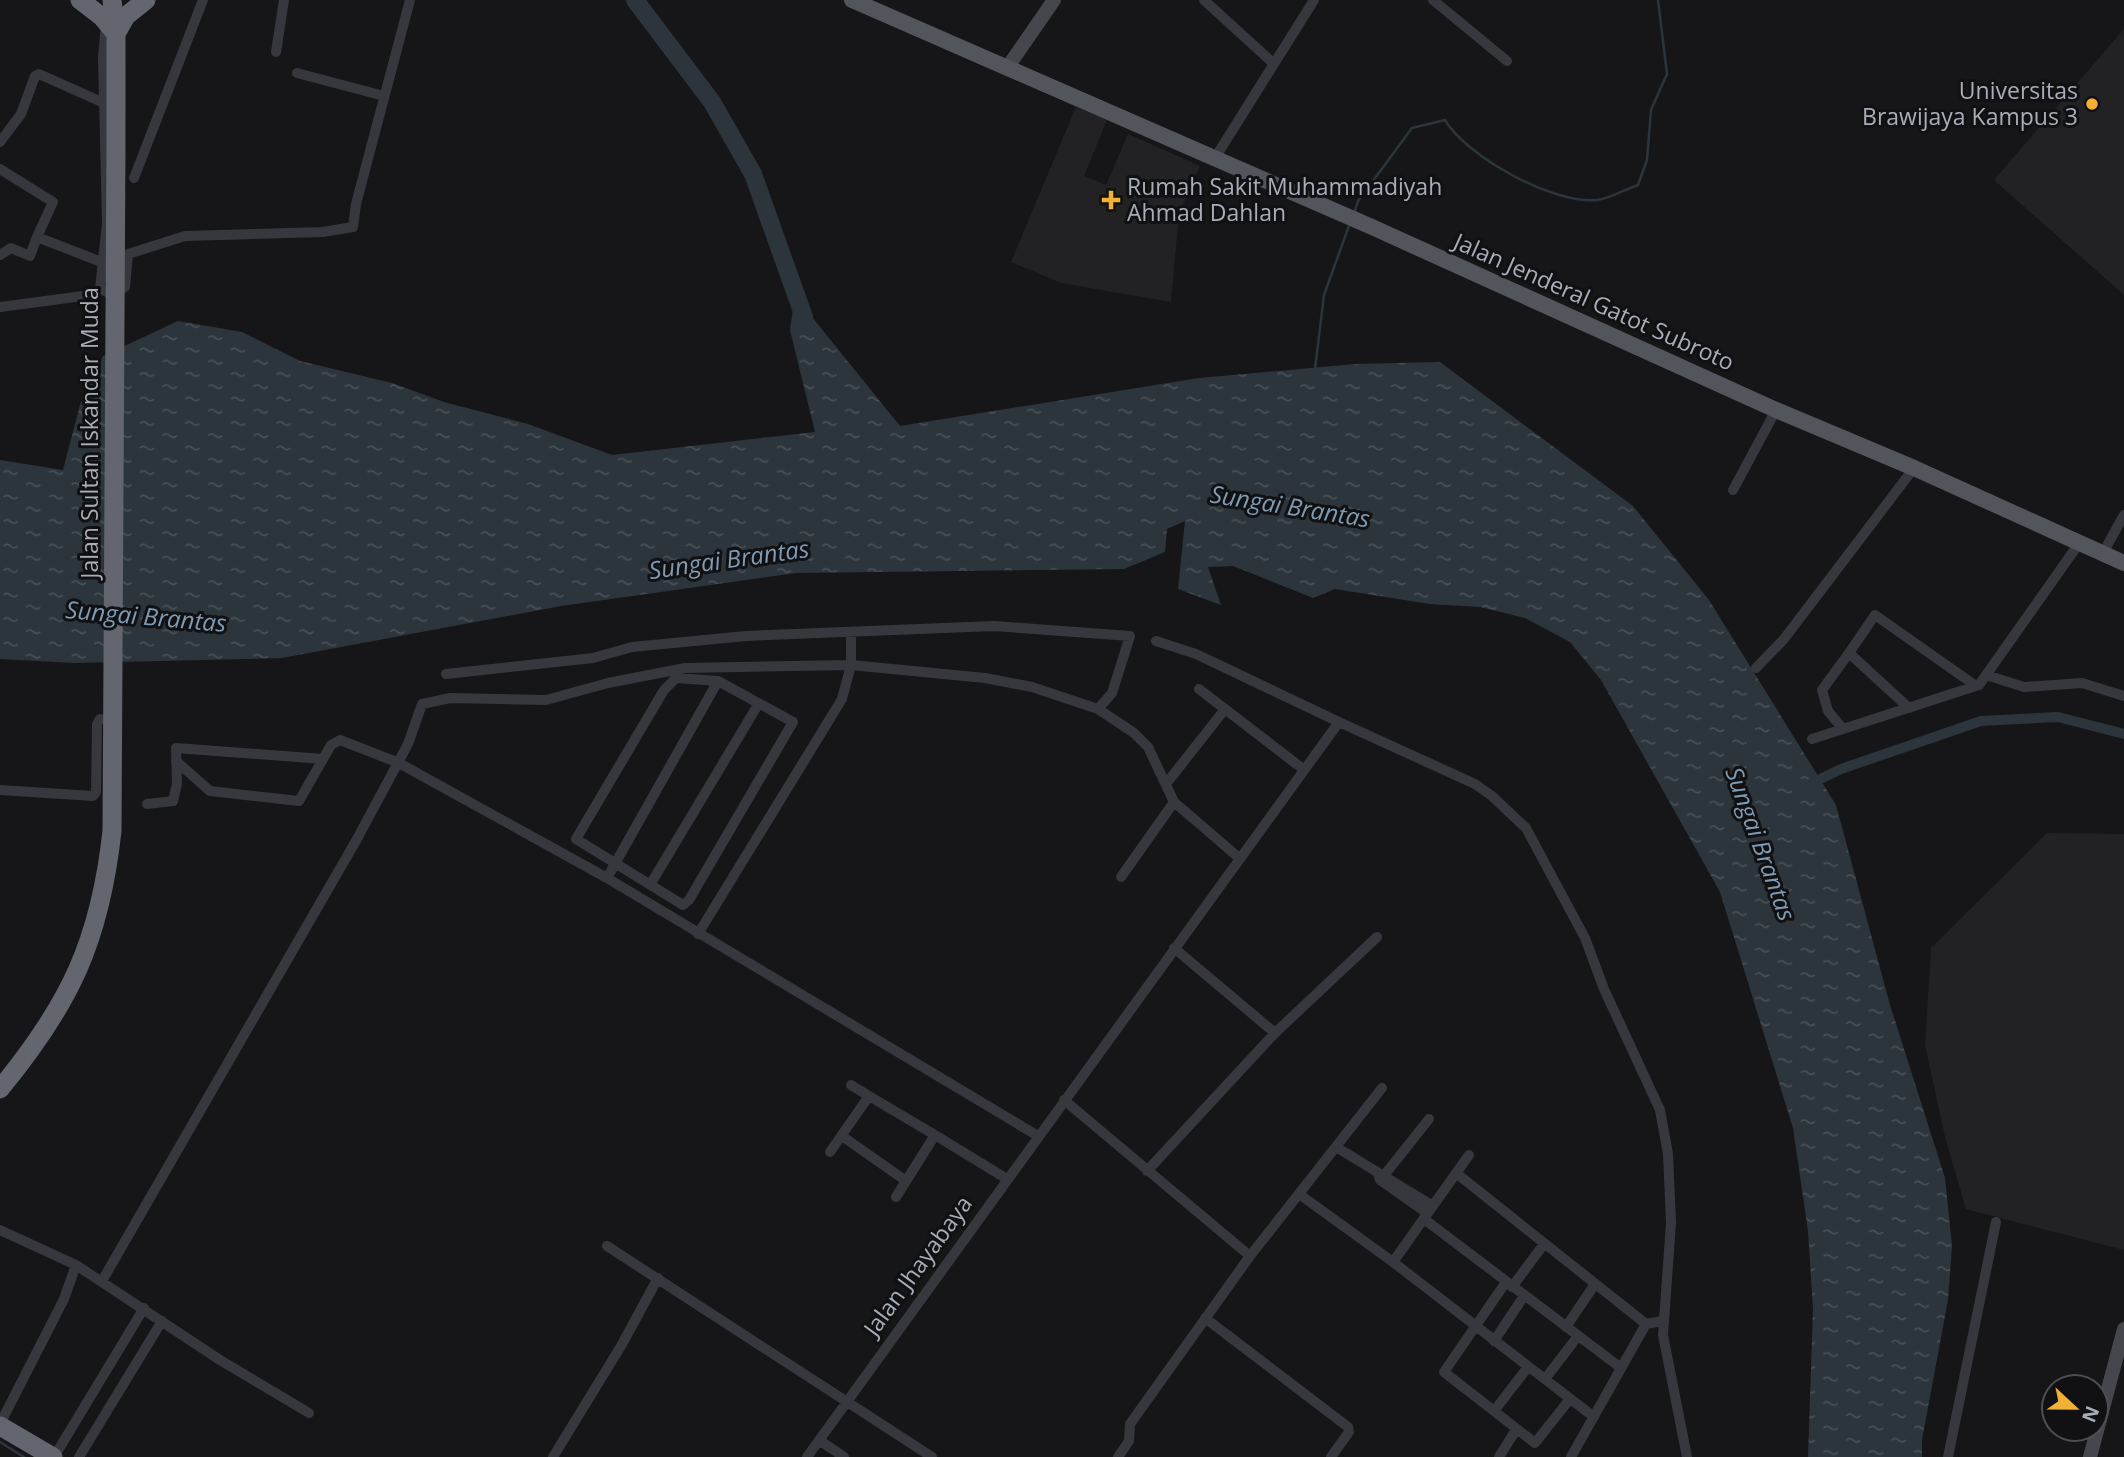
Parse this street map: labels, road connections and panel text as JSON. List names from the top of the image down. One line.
{"streets":{"highway":["Jalan Sultan Iskandar Muda"],"main road":["Jalan Jenderal Gatot Subroto"],"street":["Jalan Jhayabaya"]},"water":["Sungai Brantas"],"places":{"other":["Universitas Brawijaya Kampus 3"],"health":["Rumah Sakit Muhammadiyah Ahmad Dahlan"]},"north":"right"}
